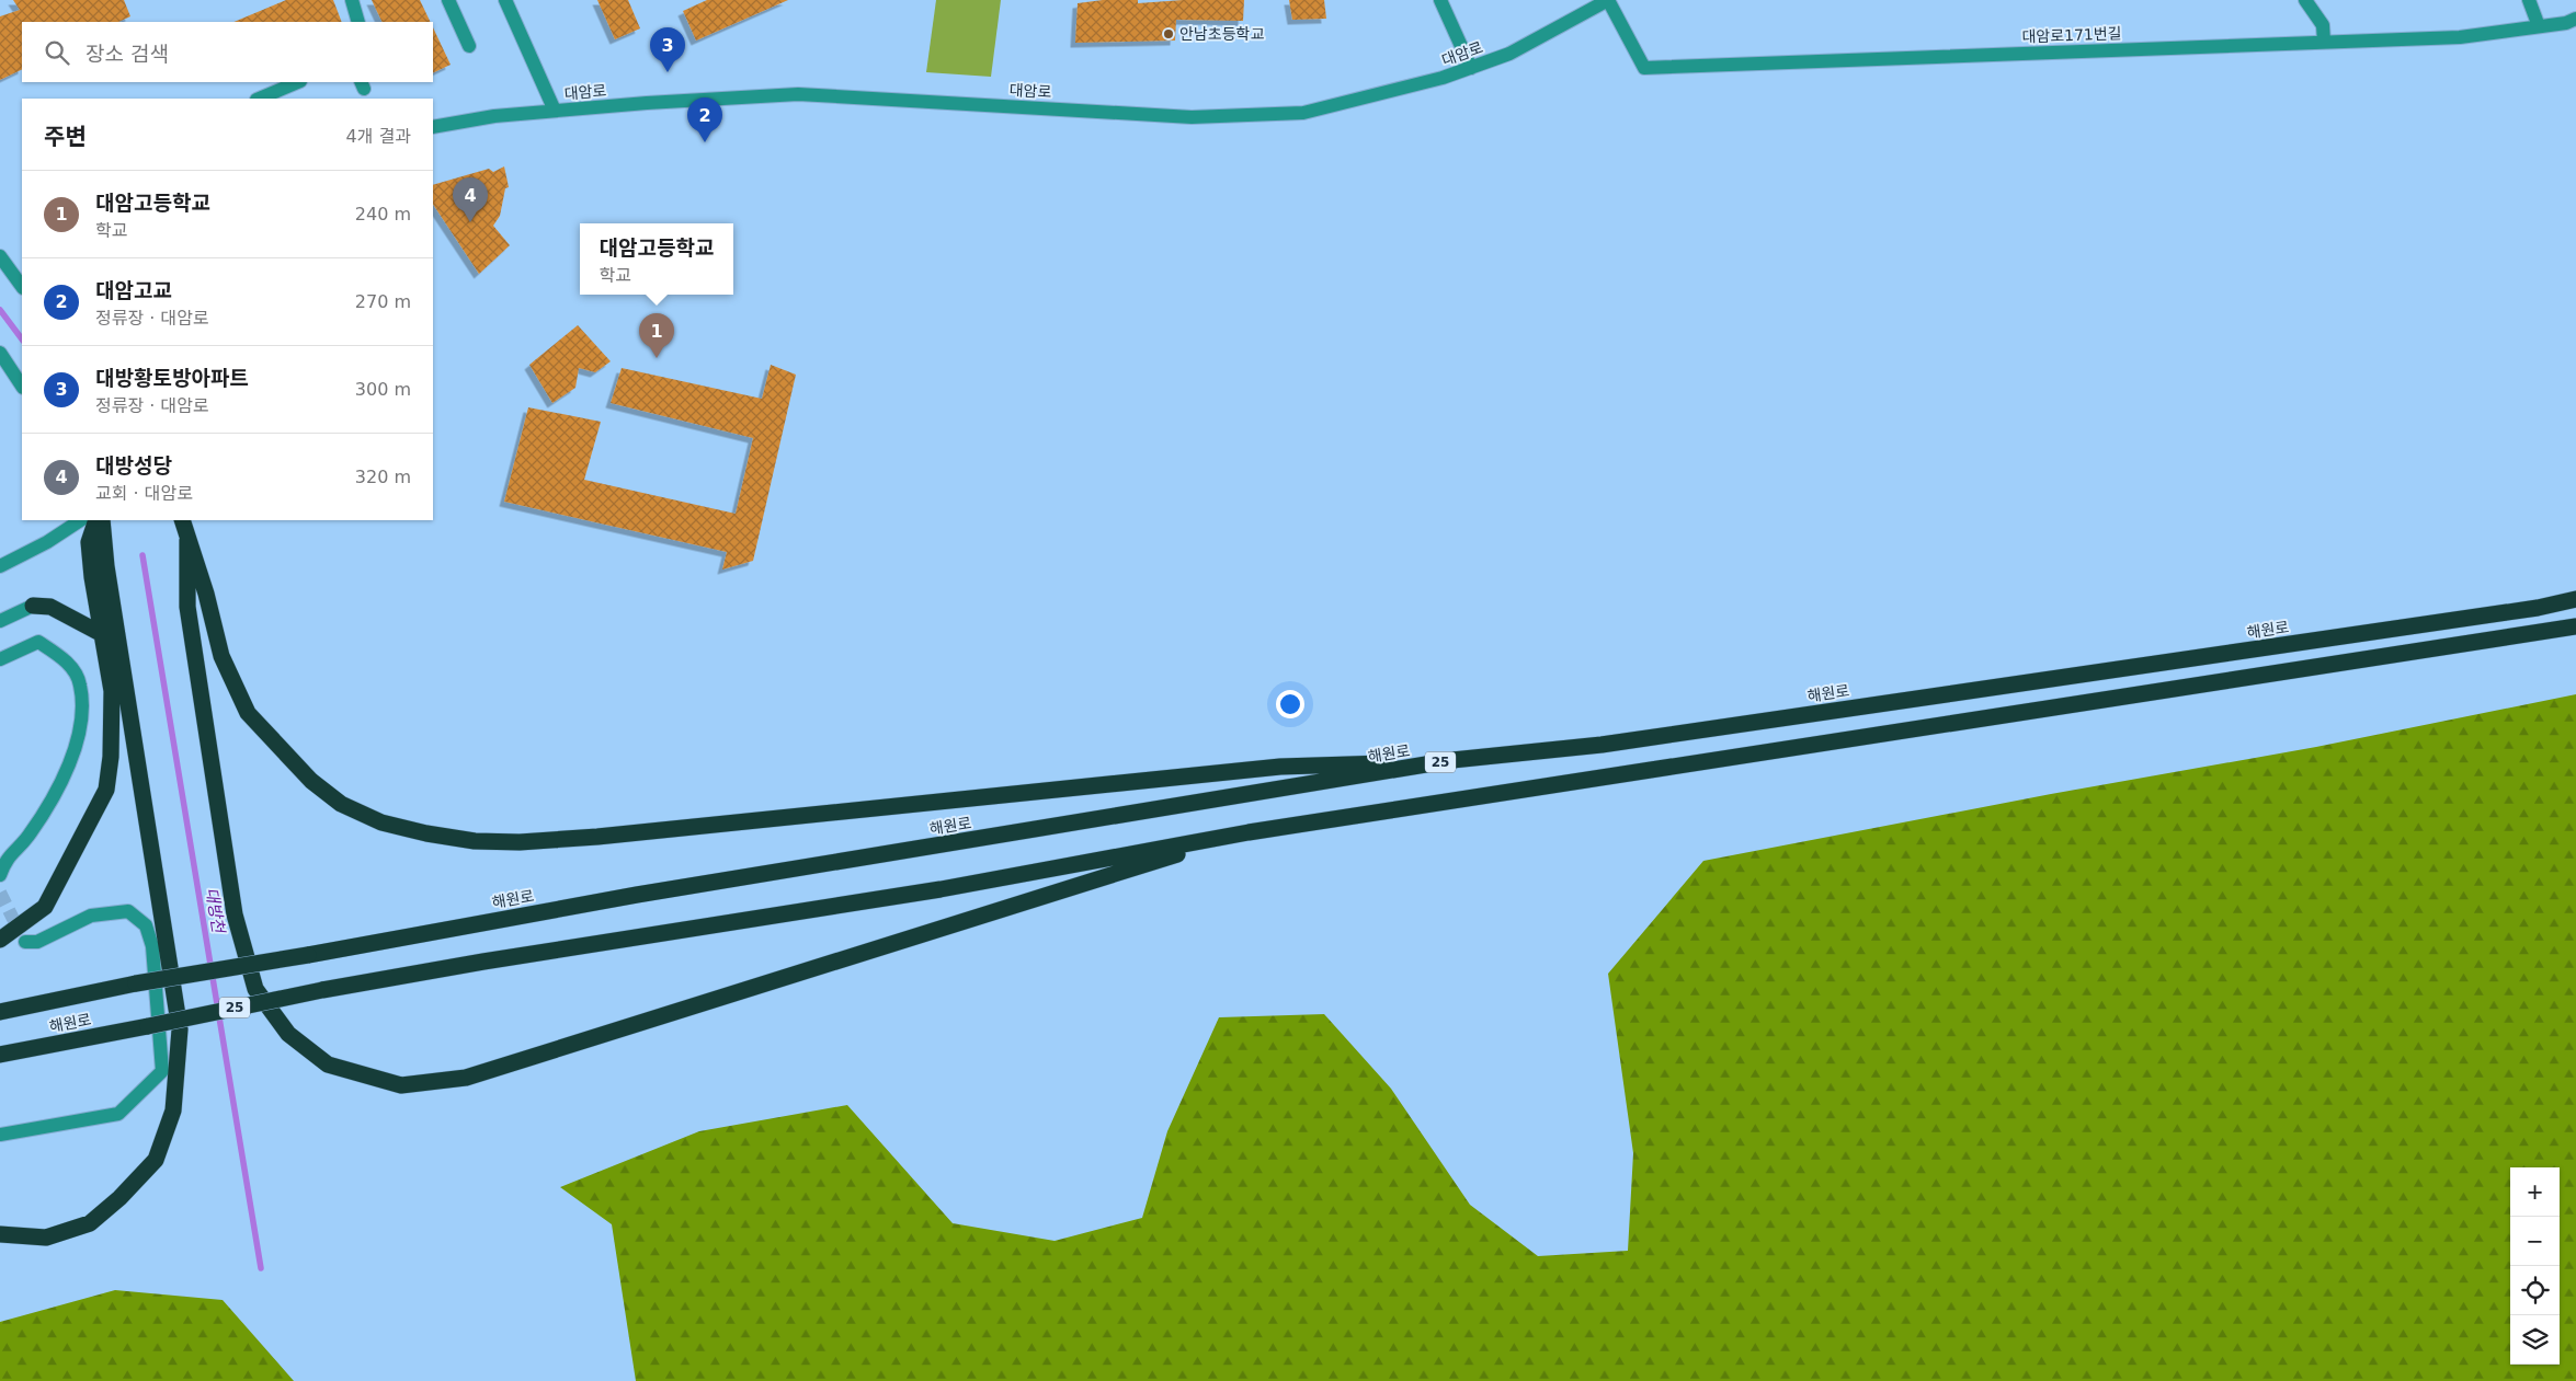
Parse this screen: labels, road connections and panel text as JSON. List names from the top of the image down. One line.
{"streets":{"highway":["해원로","25"],"street":["대암로171번길","대암로"]},"crossings":[["대암로171번길","대암로"],["해원로","25"]],"water":["대방천"],"places":["안남초등학교"],"page":{"search":"장소 검색","pins":["3","2","4","1"],"heading":["주변","4개 결과"],"list":[{"mark":"1","name":"대암고등학교","note":"학교","value":"240 m"},{"mark":"2","name":"대암고교","note":"정류장 · 대암로","value":"270 m"},{"mark":"3","name":"대방황토방아파트","note":"정류장 · 대암로","value":"300 m"},{"mark":"4","name":"대방성당","note":"교회 · 대암로","value":"320 m"}],"popup":["대암고등학교","학교"],"map_buttons":["+","−"]}}
